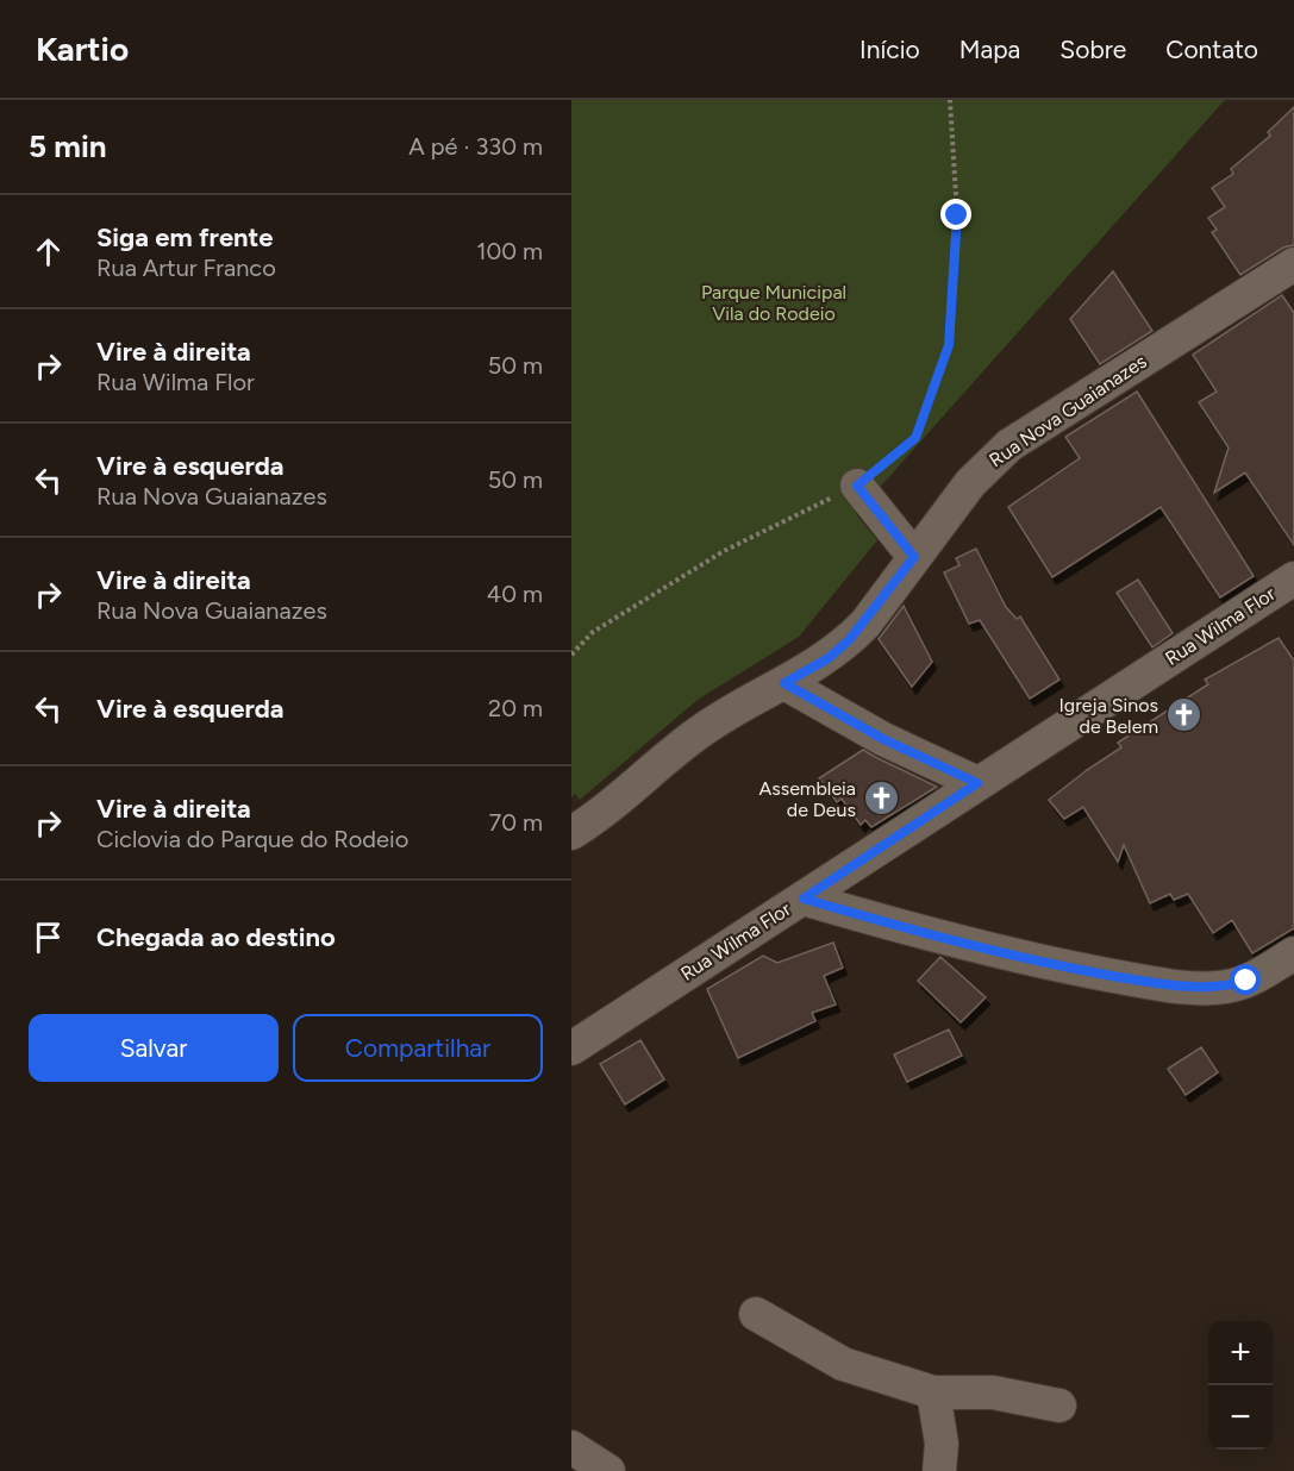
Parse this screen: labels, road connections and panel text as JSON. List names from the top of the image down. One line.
{"streets":{"street":["Rua Nova Guaianazes","Rua Wilma Flor"]},"parks":["Parque Municipal Vila do Rodeio"],"places":{"church":["Igreja Sinos de Belem","Assembleia de Deus"]},"page":{"header":"Kartio","nav":["Início","Mapa","Sobre","Contato"],"heading":["5 min","A pé · 330 m"],"list":[["Siga em frente","Rua Artur Franco","100 m"],["Vire à direita","Rua Wilma Flor","50 m"],["Vire à esquerda","Rua Nova Guaianazes","50 m"],["Vire à direita","Rua Nova Guaianazes","40 m"],["Vire à esquerda","20 m"],["Vire à direita","Ciclovia do Parque do Rodeio","70 m"],"Chegada ao destino"],"buttons":["Salvar","Compartilhar"],"map_buttons":["+","−"]}}
